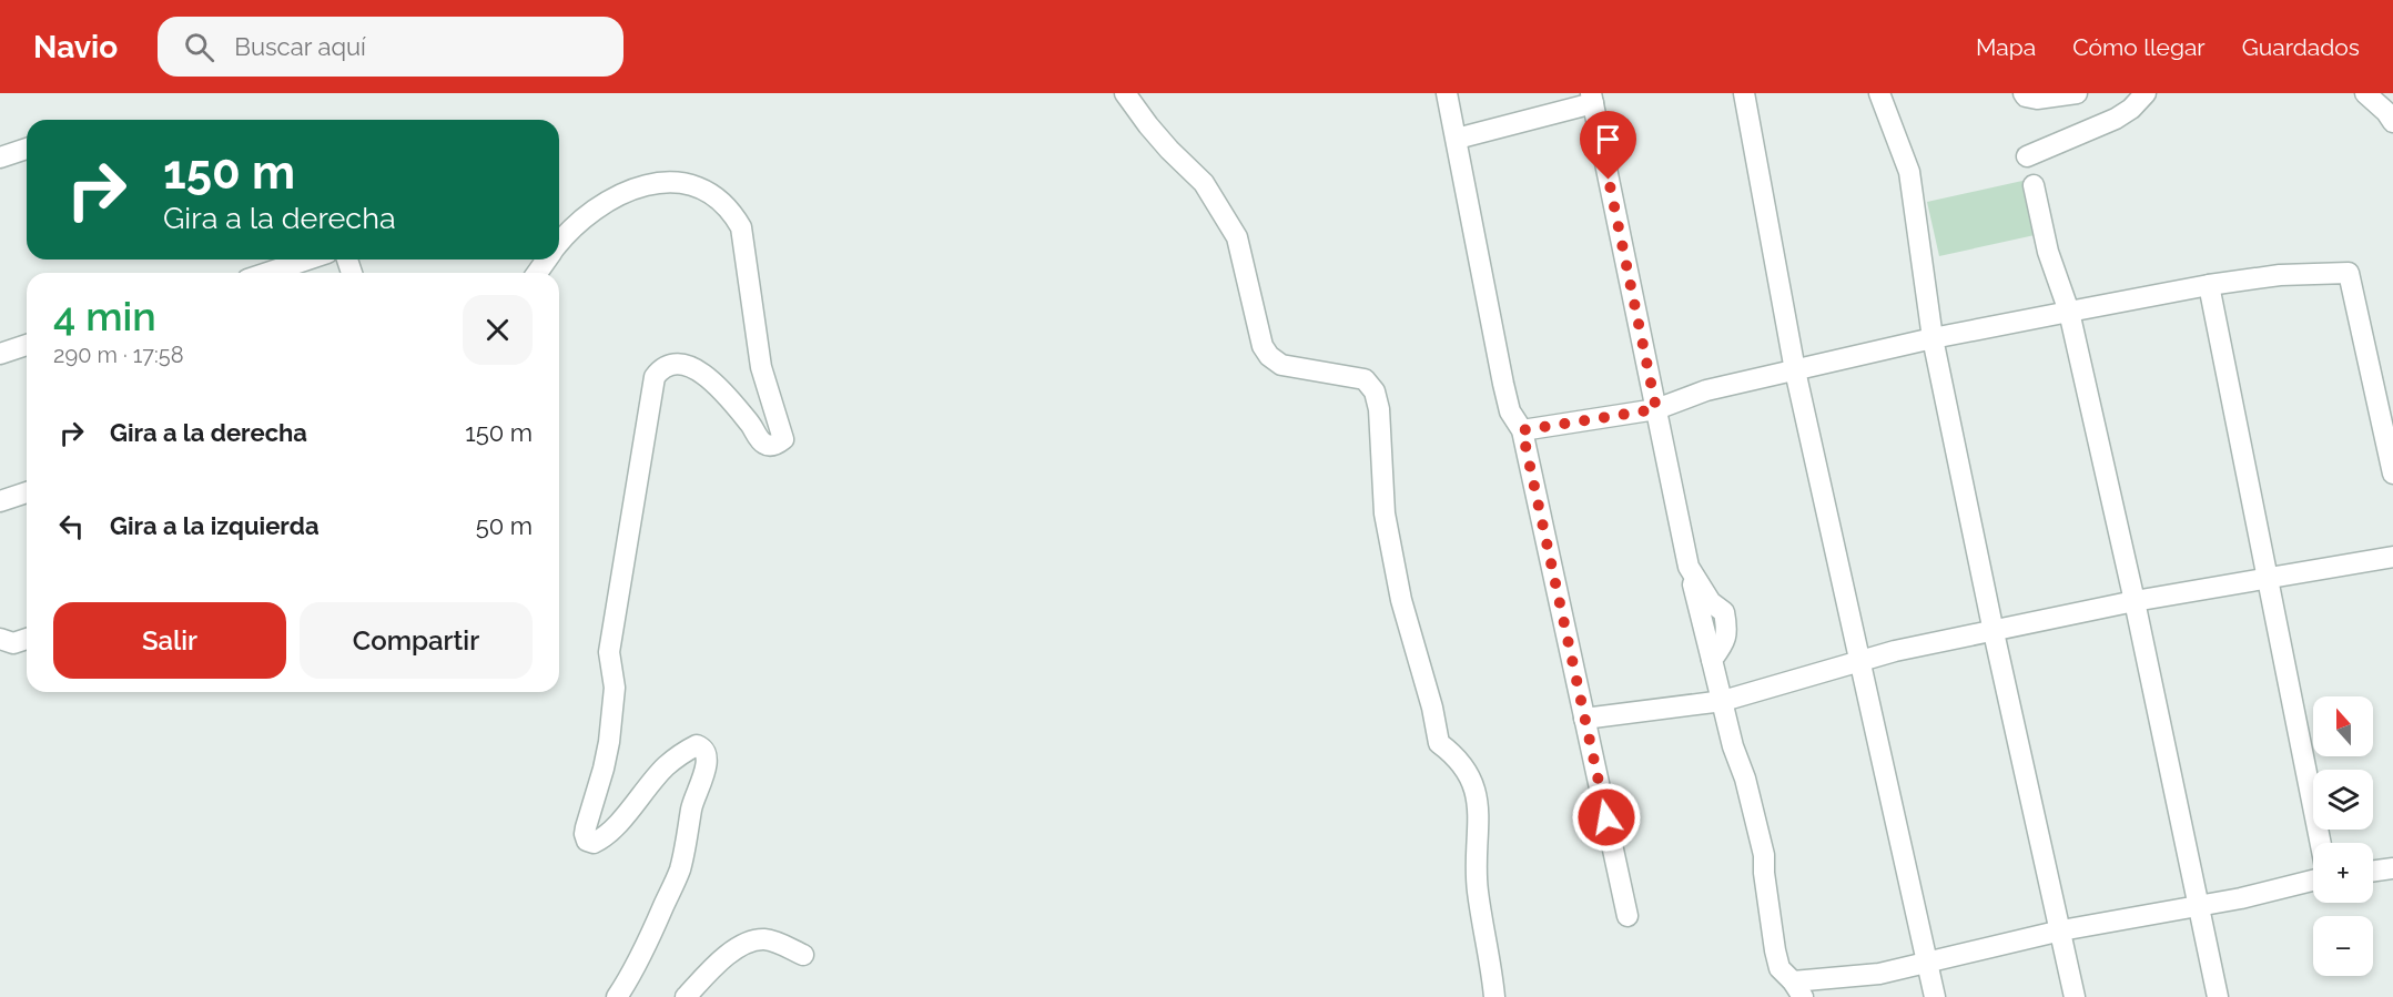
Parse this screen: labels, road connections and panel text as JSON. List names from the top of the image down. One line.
{"north":"top","page":{"header":"Navio","search":"Buscar aquí","nav":["Mapa","Cómo llegar","Guardados"],"turn":["150 m","Gira a la derecha"],"heading":["4 min","290 m · 17:58"],"list":[{"name":"Gira a la derecha","value":"150 m"},{"name":"Gira a la izquierda","value":"50 m"}],"buttons":["Salir","Compartir"],"map_buttons":["+","−"]}}
